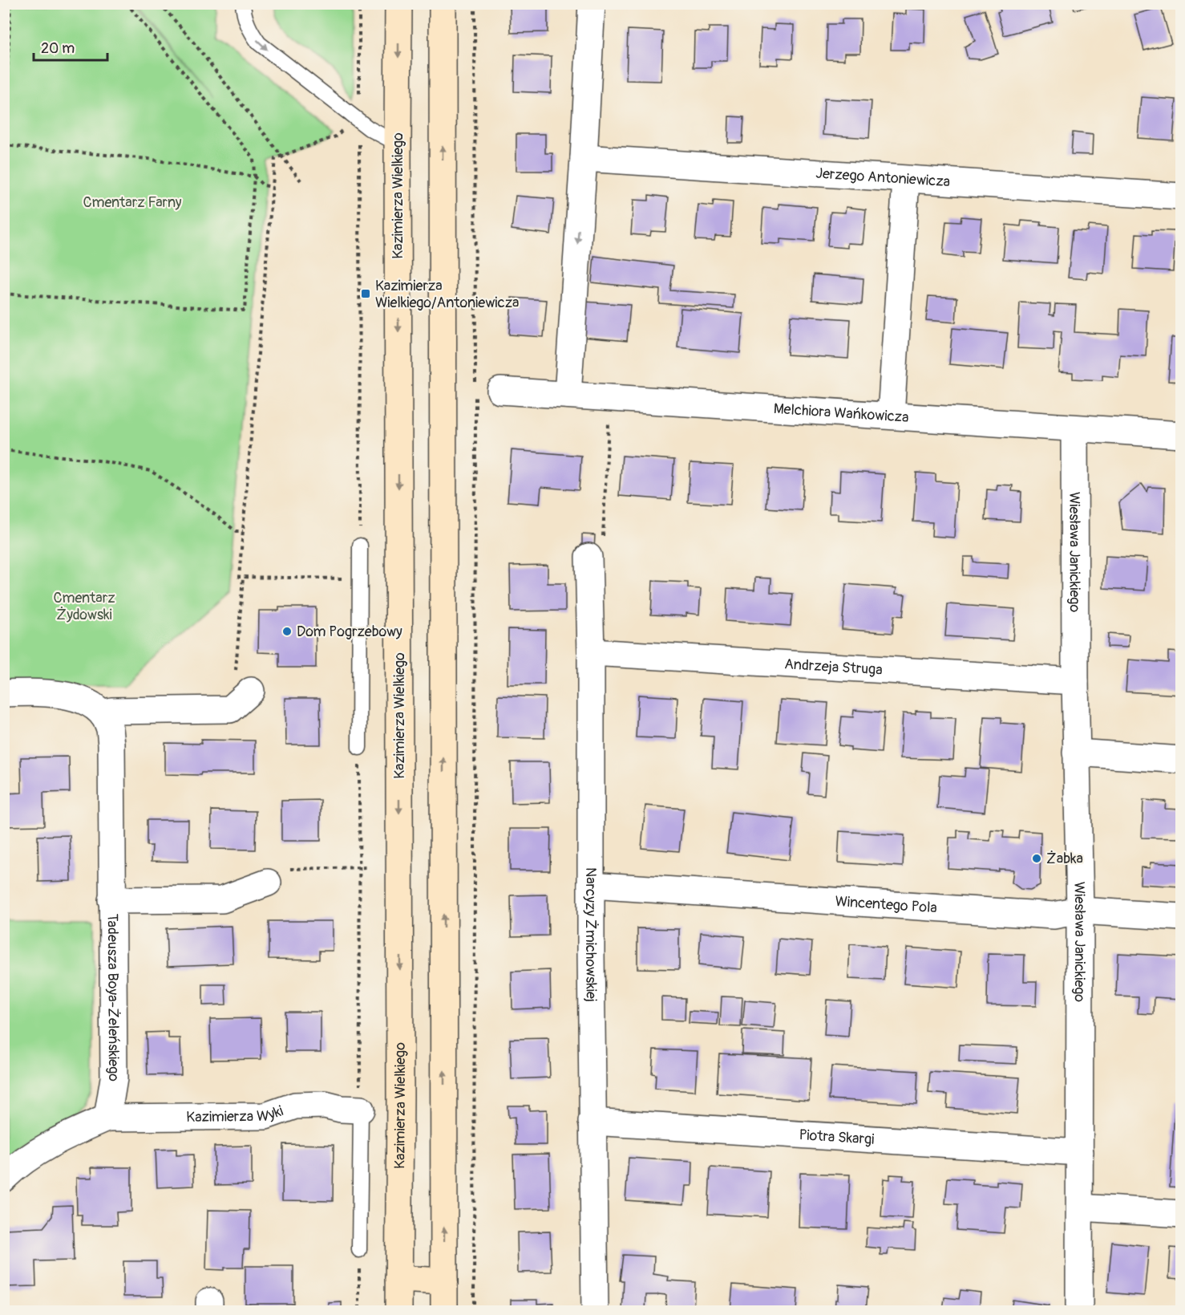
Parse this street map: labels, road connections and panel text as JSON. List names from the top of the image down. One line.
{"streets":{"main road":["Kazimierza Wielkiego"],"street":["Jerzego Antoniewicza","Melchiora Wańkowicza","Wiesława Janickiego","Andrzeja Struga","Wincentego Pola","Narcyzy Żmichowskiej","Tadeusza Boya-Żeleńskiego","Kazimierza Wyki","Piotra Skargi"]},"crossings":[["Melchiora Wańkowicza","Wiesława Janickiego"],["Wiesława Janickiego","Andrzeja Struga"],["Wiesława Janickiego","Wincentego Pola"],["Wiesława Janickiego","Piotra Skargi"],["Andrzeja Struga","Narcyzy Żmichowskiej"],["Wincentego Pola","Narcyzy Żmichowskiej"],["Narcyzy Żmichowskiej","Piotra Skargi"],["Tadeusza Boya-Żeleńskiego","Kazimierza Wyki"]],"parks":["Cmentarz Farny","Cmentarz Żydowski"],"places":{"transit":["Kazimierza Wielkiego/Antoniewicza"],"other":["Dom Pogrzebowy","Żabka"]},"scale_bar":"20 m"}
